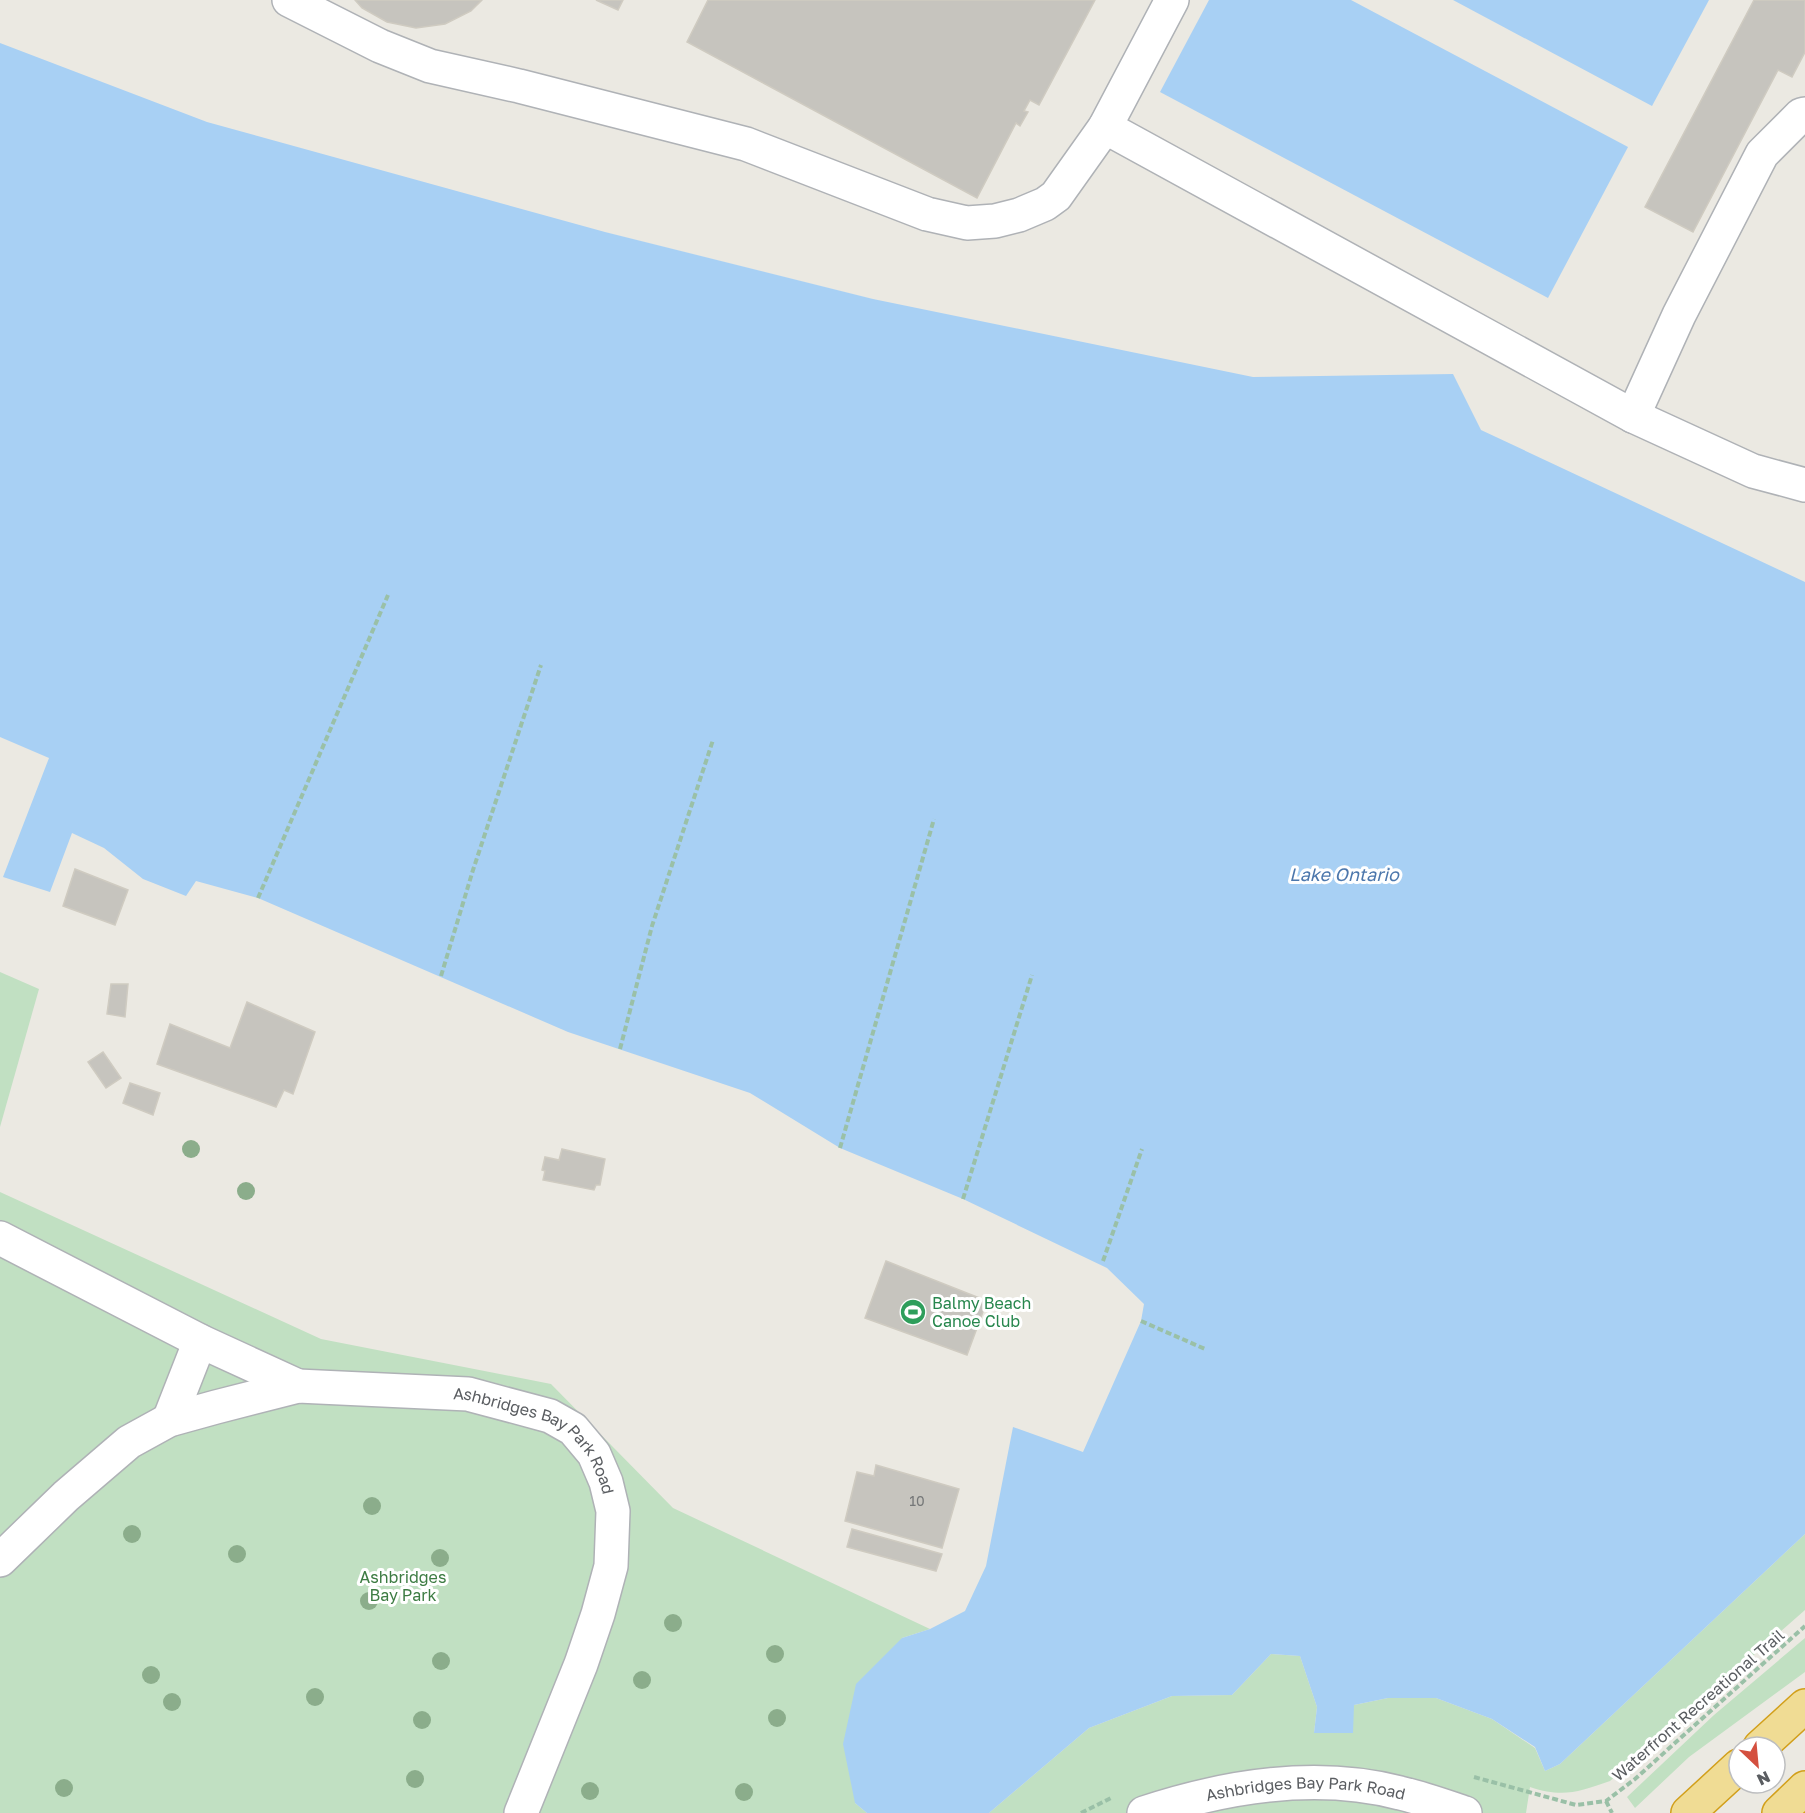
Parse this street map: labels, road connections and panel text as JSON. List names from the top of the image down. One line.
{"streets":{"lane":["Ashbridges Bay Park Road"],"path":["Waterfront Recreational Trail"]},"water":["Lake Ontario"],"parks":["Ashbridges Bay Park"],"places":{"sports":["Balmy Beach Canoe Club"]},"house_numbers":["10"],"north":"bottom right"}
